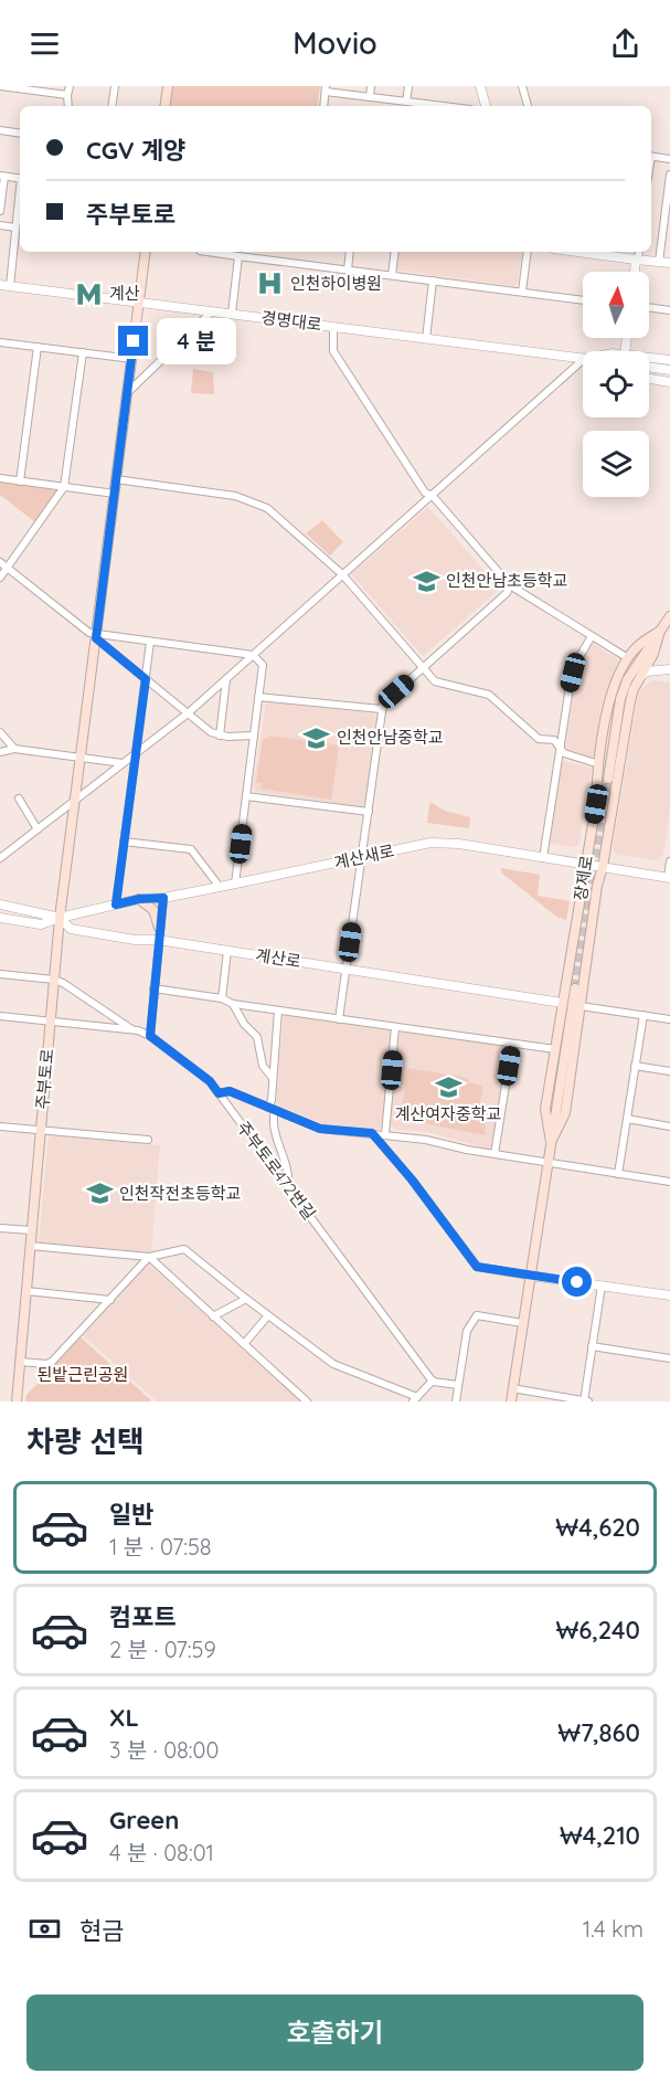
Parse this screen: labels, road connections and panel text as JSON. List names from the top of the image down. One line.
{"streets":{"main road":["장제로","주부토로"],"street":["경명대로","계산새로","계산로","주부토로472번길"]},"crossings":[["경명대로","주부토로"],["계산새로","장제로"],["계산새로","계산로"],["계산새로","주부토로"],["장제로","계산로"],["계산로","주부토로"],["주부토로","주부토로472번길"]],"parks":["된밭근린공원"],"places":{"hospital":["인천하이병원"],"metro station":["계산"],"school or university":["인천안남초등학교","인천안남중학교","계산여자중학교","인천작전초등학교"]},"north":"top","page":{"header":"Movio","banner":["CGV 계양","주부토로"],"bubble":"4 분","heading":"차량 선택","list":[{"name":"일반","note":"1 분 · 07:58","value":"₩4,620"},{"name":"컴포트","note":"2 분 · 07:59","value":"₩6,240"},{"name":"XL","note":"3 분 · 08:00","value":"₩7,860"},{"name":"Green","note":"4 분 · 08:01","value":"₩4,210"}],"pay":["현금","1.4 km"],"buttons":"호출하기"}}
